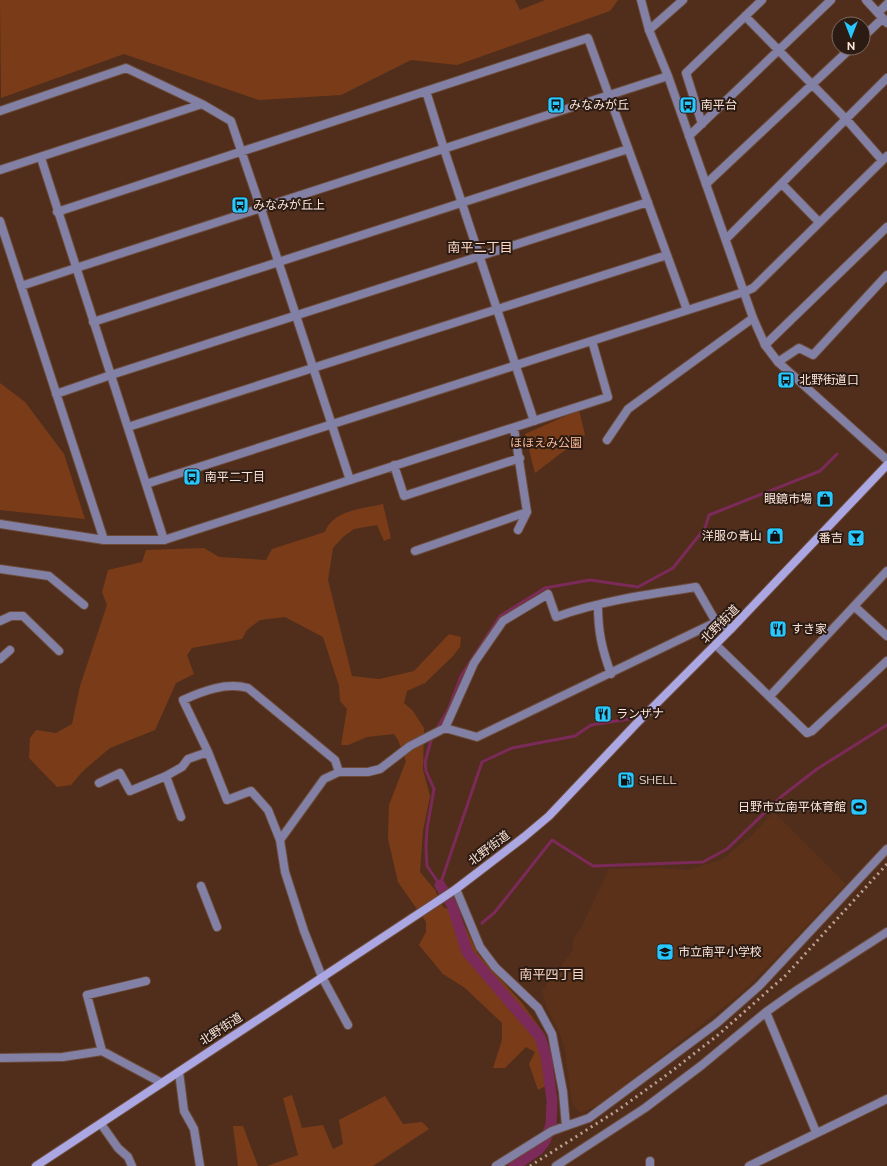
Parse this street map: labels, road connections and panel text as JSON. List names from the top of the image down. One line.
{"streets":{"main road":["北野街道"]},"districts":["南平二丁目","南平四丁目"],"parks":["ほほえみ公園"],"places":{"bus stop":["みなみが丘","南平台","みなみが丘上","北野街道口","南平二丁目"],"shop":["眼鏡市場","洋服の青山"],"bar":["番吉"],"restaurant":["すき家","ランザナ"],"fuel station":["SHELL"],"sports":["日野市立南平体育館"],"school or university":["市立南平小学校"]},"north":"bottom"}
